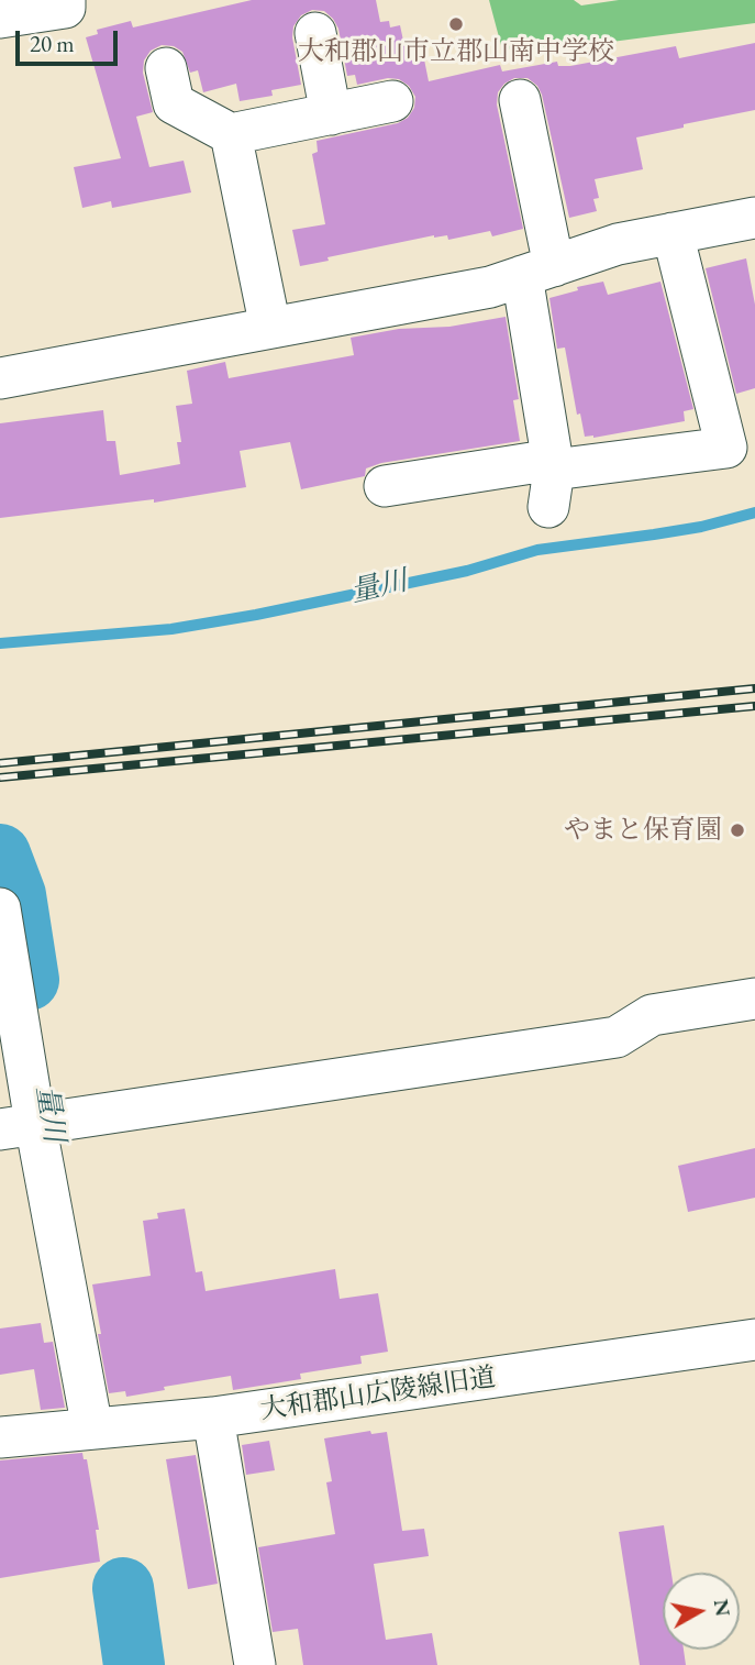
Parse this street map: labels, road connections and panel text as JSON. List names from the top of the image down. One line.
{"streets":{"street":["大和郡山広陵線旧道"]},"water":["量川"],"places":["大和郡山市立郡山南中学校","やまと保育園"],"scale_bar":"20 m","north":"right"}
